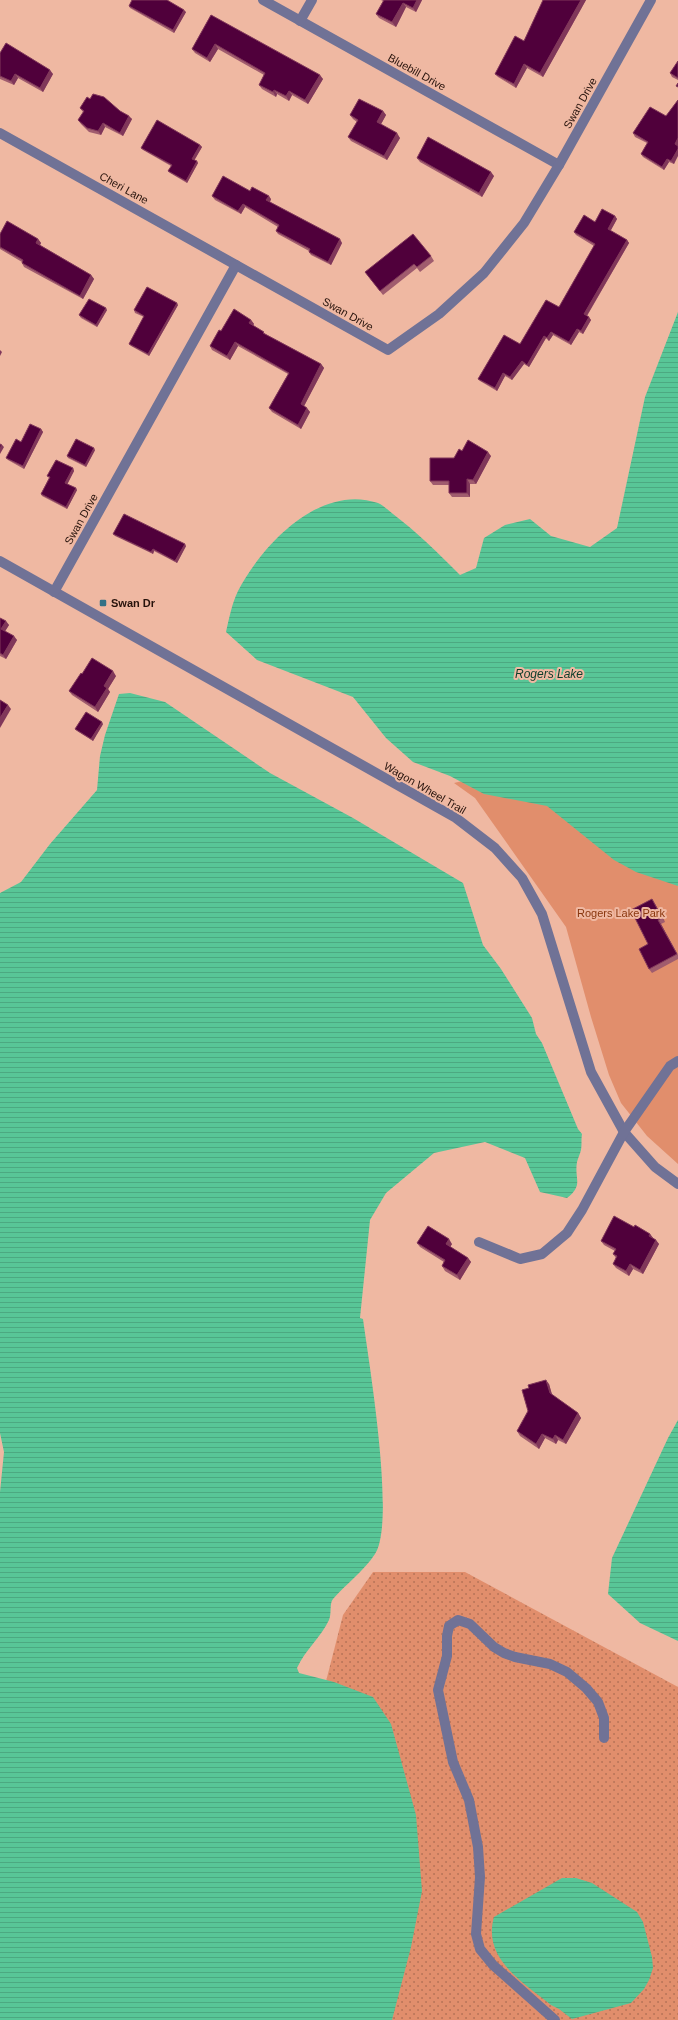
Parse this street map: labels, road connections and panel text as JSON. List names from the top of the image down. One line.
{"streets":{"street":["Bluebill Drive","Swan Drive","Cheri Lane","Wagon Wheel Trail"]},"crossings":[["Bluebill Drive","Swan Drive"],["Swan Drive","Cheri Lane"],["Swan Drive","Wagon Wheel Trail"]],"water":["Rogers Lake"],"parks":["Rogers Lake Park"],"places":{"transit":["Swan Dr"]}}
